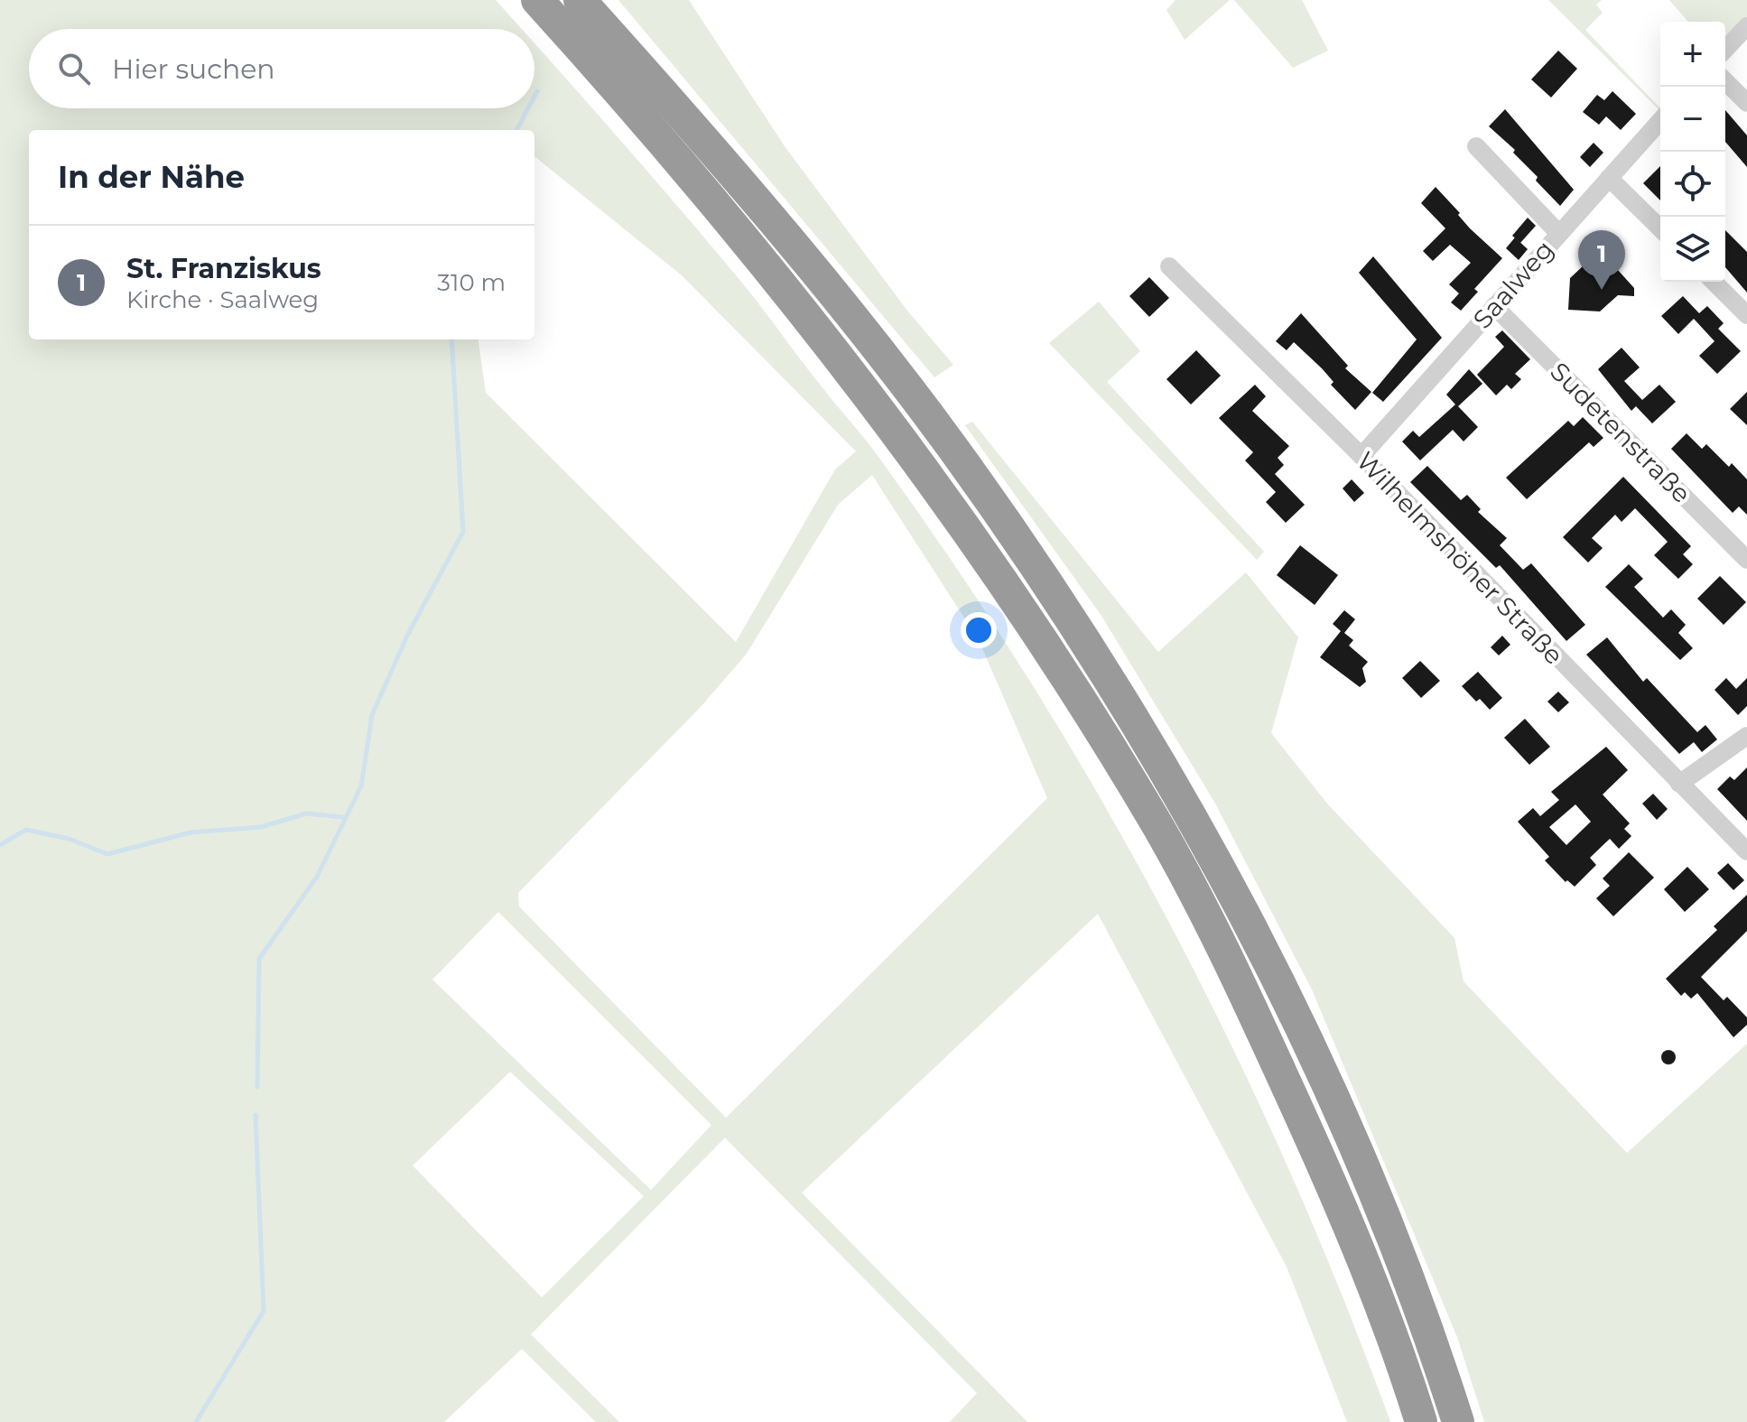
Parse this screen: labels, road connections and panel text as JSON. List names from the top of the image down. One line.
{"streets":{"street":["Saalweg","Sudetenstraße","Wilhelmshöher Straße"]},"crossings":[["Saalweg","Sudetenstraße"],["Saalweg","Wilhelmshöher Straße"]],"page":{"map_buttons":["+","−"],"search":"Hier suchen","heading":"In der Nähe","list":[{"mark":"1","name":"St. Franziskus","note":"Kirche · Saalweg","value":"310 m"}],"pins":"1"}}
